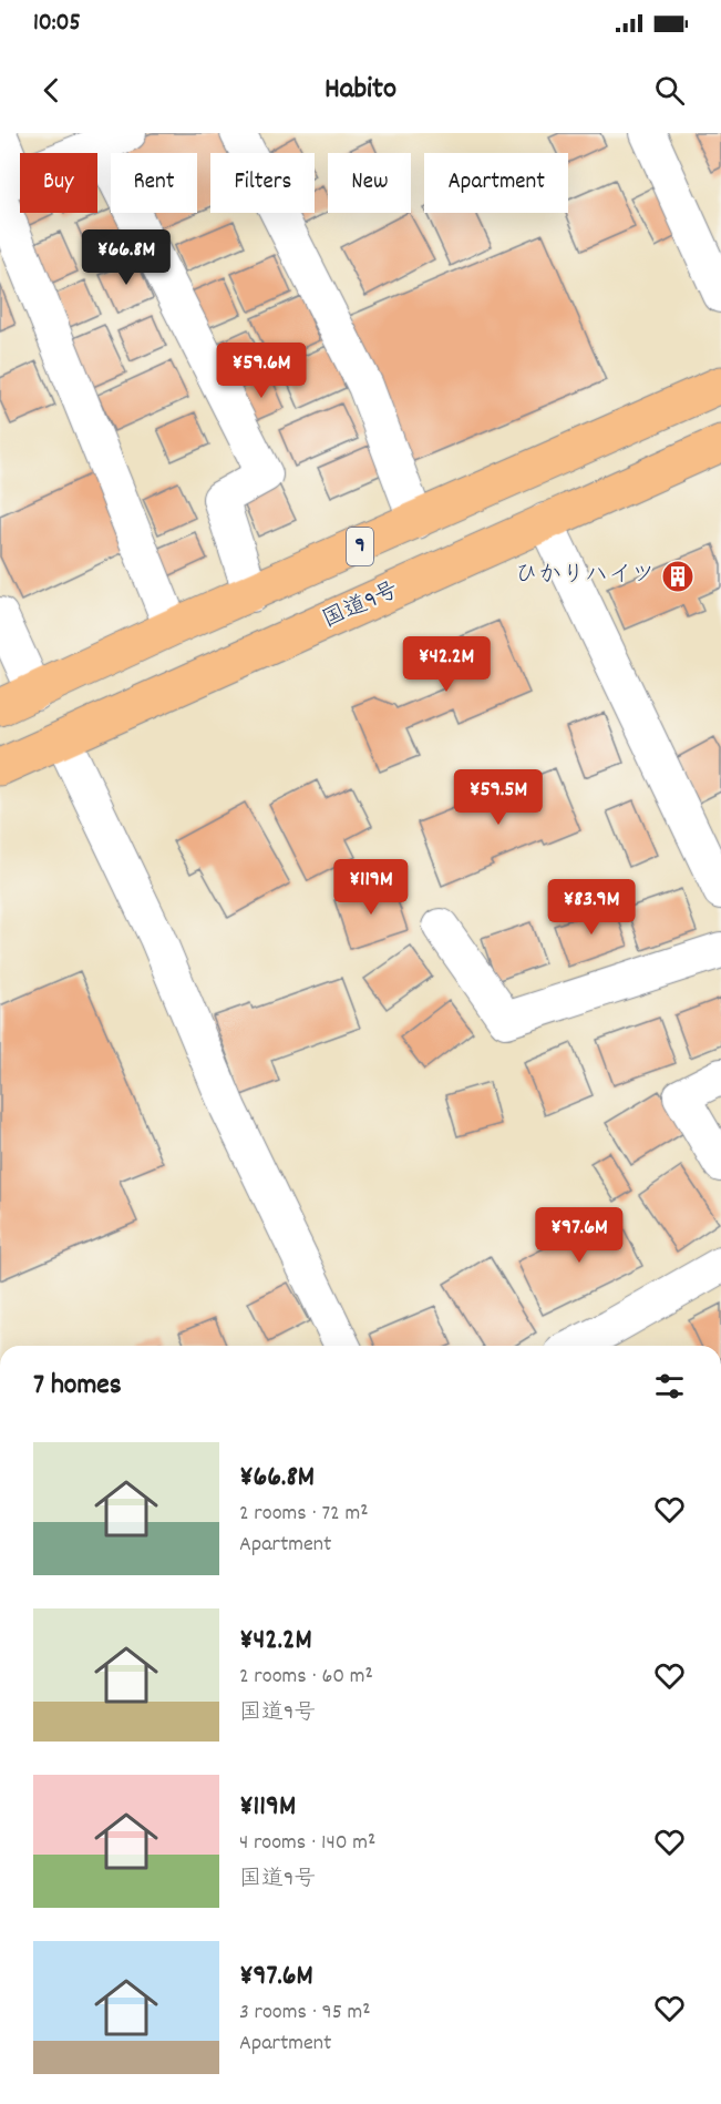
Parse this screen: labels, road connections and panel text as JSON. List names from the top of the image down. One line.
{"streets":{"highway":["9","国道9号"]},"places":{"building":["ひかりハイツ"]},"page":{"status":"10:05","header":"Habito","chip":["Buy","Rent","Filters","New","Apartment"],"price":["¥66.8M","¥59.6M","¥42.2M","¥59.5M","¥119M","¥83.9M","¥97.6M"],"heading":"7 homes","list":[{"name":"¥66.8M","note":"2 rooms · 72 m² · Apartment"},{"name":"¥42.2M","note":"2 rooms · 60 m² · 国道9号"},{"name":"¥119M","note":"4 rooms · 140 m² · 国道9号"},{"name":"¥97.6M","note":"3 rooms · 95 m² · Apartment"}]}}
